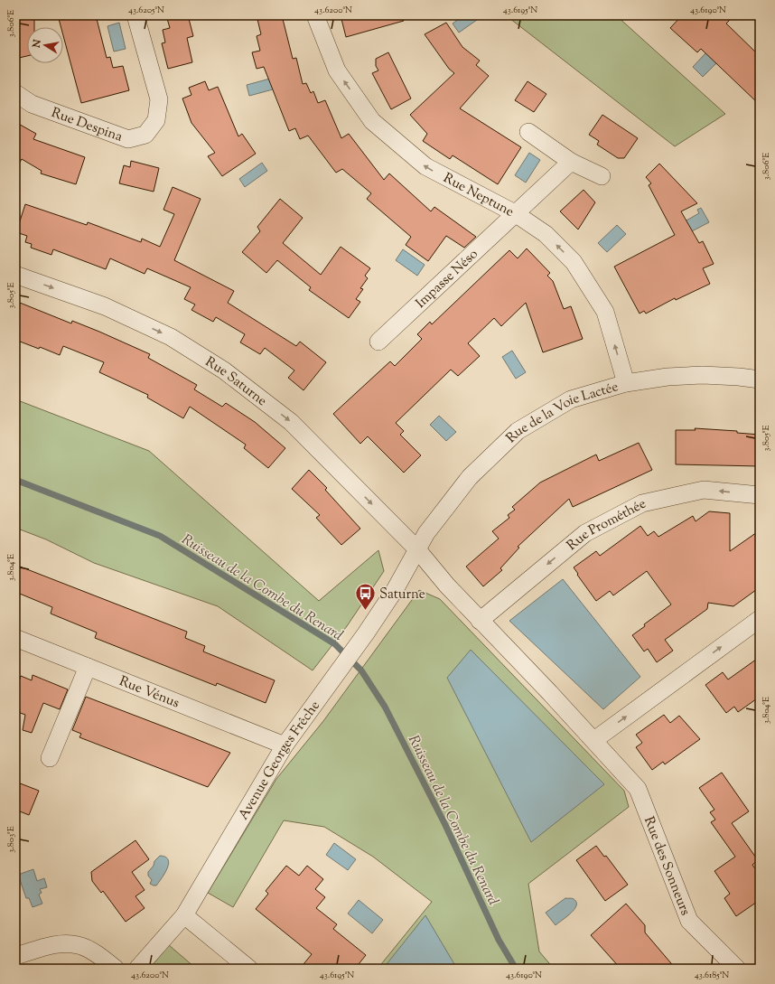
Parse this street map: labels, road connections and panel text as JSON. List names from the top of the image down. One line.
{"streets":{"street":["Rue Despina","Rue Neptune","Impasse Néso","Rue Saturne","Rue de la Voie Lactée","Rue Prométhée","Rue Vénus","Avenue Georges Frêche","Rue des Sonneurs"]},"crossings":[["Rue Neptune","Impasse Néso"],["Rue Neptune","Rue de la Voie Lactée"],["Rue Saturne","Rue de la Voie Lactée"],["Rue Saturne","Rue Prométhée"],["Rue Saturne","Avenue Georges Frêche"],["Rue Saturne","Rue des Sonneurs"],["Rue de la Voie Lactée","Avenue Georges Frêche"],["Rue Vénus","Avenue Georges Frêche"]],"one_way":["Rue Neptune","Rue Saturne","Rue Prométhée"],"water":["Ruisseau de la Combe du Renard"],"places":{"bus stop":["Saturne"]},"north":"left","coordinates":["43.6205°N","43.6200°N","43.6195°N","43.6190°N","3.806°E","3.805°E","3.804°E","3.803°E","43.6185°N"]}
